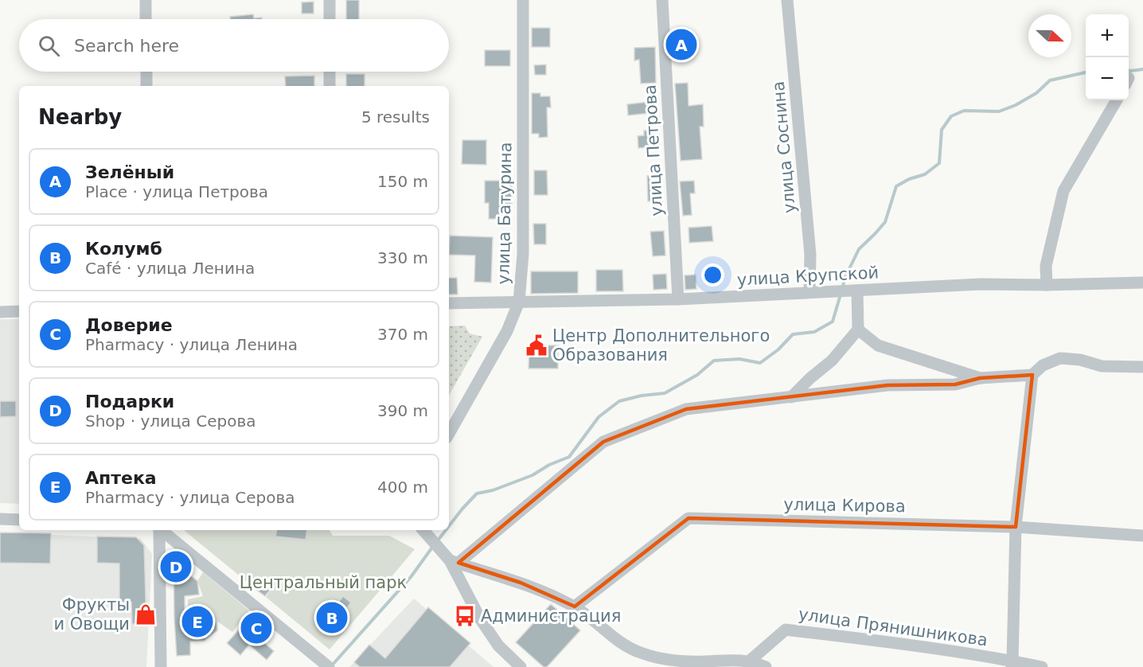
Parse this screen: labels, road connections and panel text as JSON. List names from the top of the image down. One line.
{"streets":{"street":["улица Соснина","улица Петрова","улица Батурина","улица Крупской","улица Кирова","улица Прянишникова"]},"crossings":[["улица Соснина","улица Крупской"],["улица Петрова","улица Крупской"],["улица Батурина","улица Крупской"]],"parks":["Центральный парк"],"places":{"public building":["Центр Дополнительного Образования"],"shop":["Фрукты и Овощи"],"bus stop":["Администрация"]},"north":"right","page":{"map_buttons":["+","−"],"search":"Search here","pins":["A","D","B","E","C"],"heading":["Nearby","5 results"],"list":[{"mark":"A","name":"Зелёный","note":"Place · улица Петрова","value":"150 m"},{"mark":"B","name":"Колумб","note":"Café · улица Ленина","value":"330 m"},{"mark":"C","name":"Доверие","note":"Pharmacy · улица Ленина","value":"370 m"},{"mark":"D","name":"Подарки","note":"Shop · улица Серова","value":"390 m"},{"mark":"E","name":"Аптека","note":"Pharmacy · улица Серова","value":"400 m"}]}}
